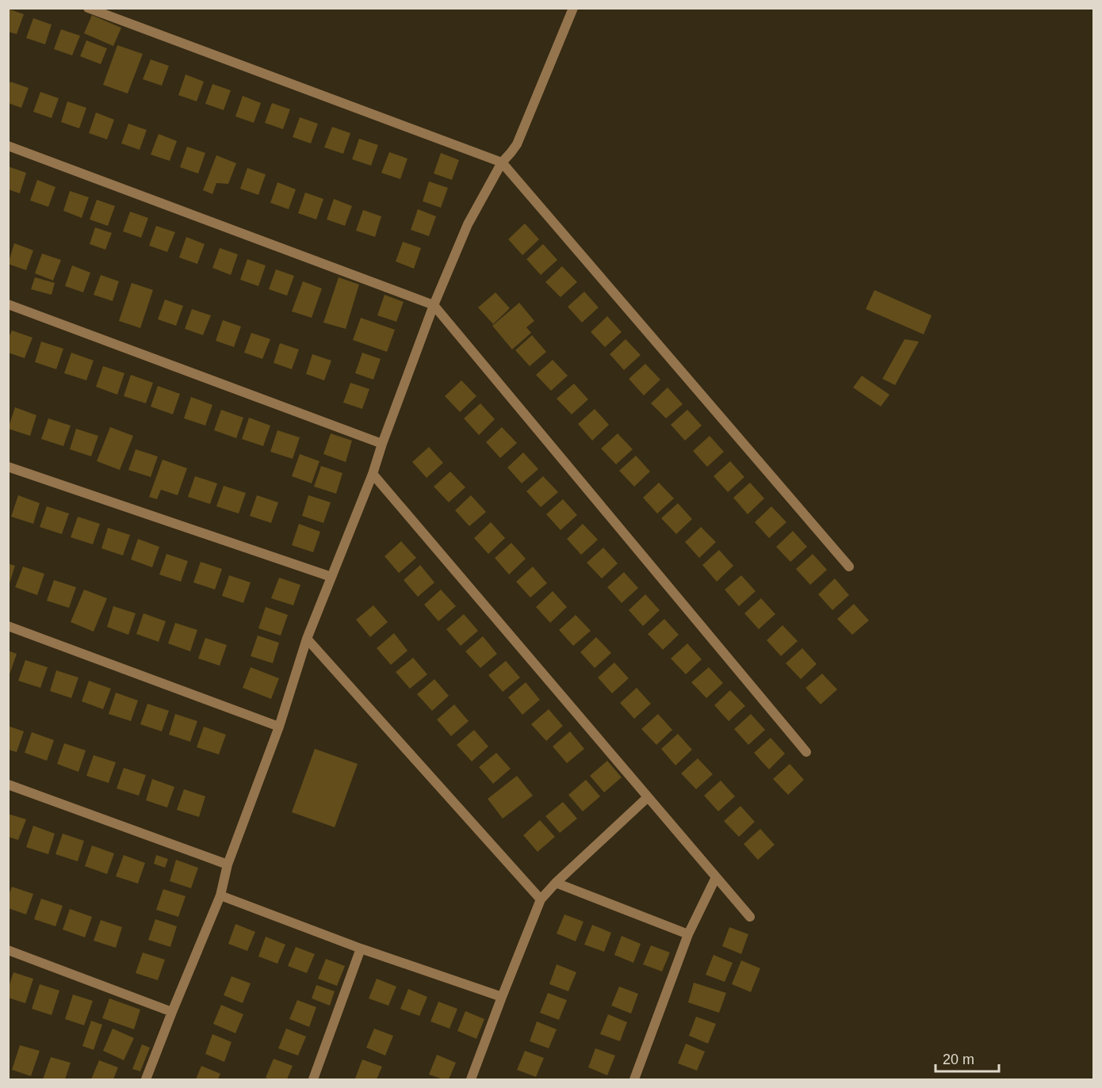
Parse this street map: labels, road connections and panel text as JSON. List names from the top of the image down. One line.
{"scale_bar":"20 m"}
